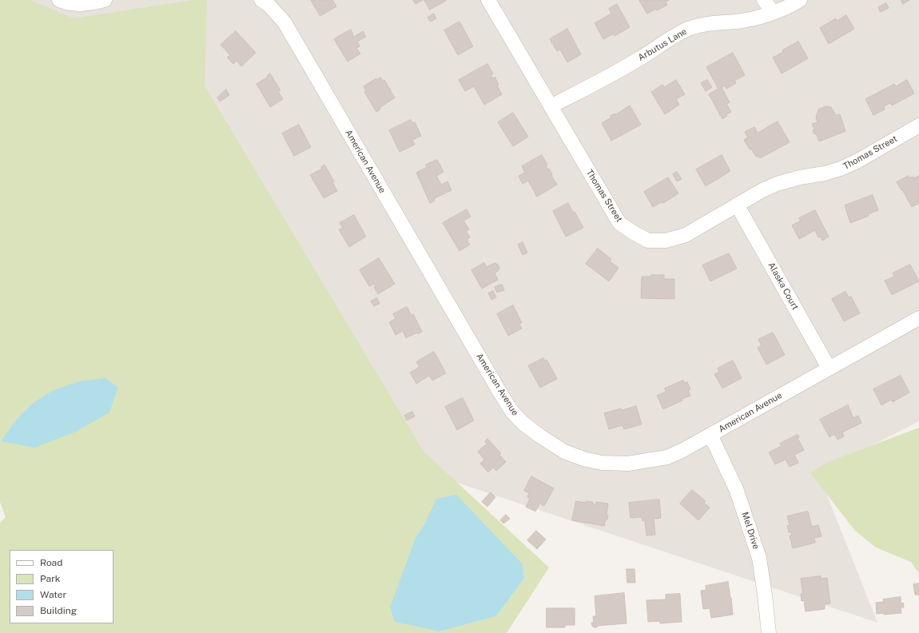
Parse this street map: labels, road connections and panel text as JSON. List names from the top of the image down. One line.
{"streets":{"street":["Arbutus Lane","Thomas Street","American Avenue","Alaska Court","Mel Drive"]},"crossings":[["Arbutus Lane","Thomas Street"],["Thomas Street","Alaska Court"],["American Avenue","Alaska Court"],["American Avenue","Mel Drive"]],"legend":["Road","Park","Water","Building"]}
